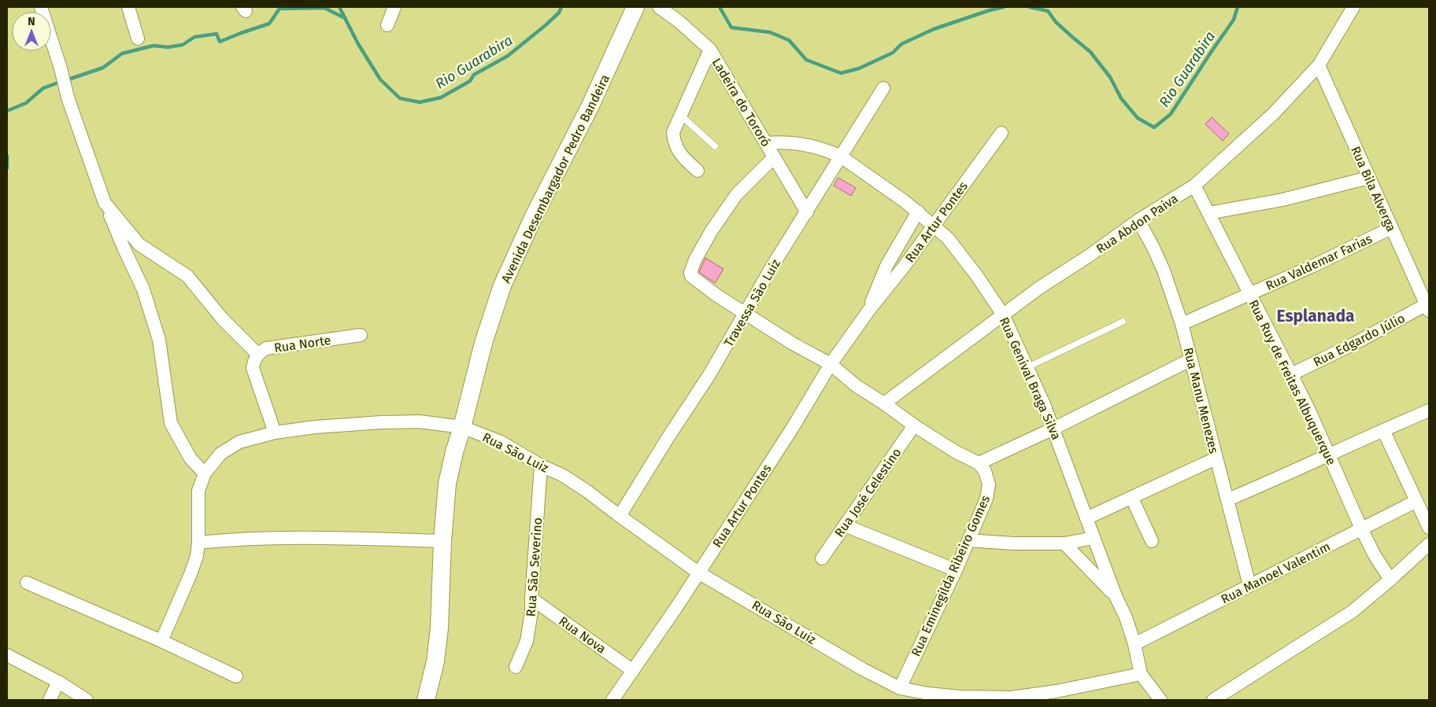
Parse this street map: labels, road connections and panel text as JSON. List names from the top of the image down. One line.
{"streets":{"main road":["Avenida Desembargador Pedro Bandeira"],"street":["Ladeira do Tororó","Rua Bila Alverga","Rua Artur Pontes","Rua Abdon Paiva","Rua Valdemar Farias","Travessa São Luiz","Rua Edgardo Júlio","Rua Norte","Rua Genival Braga Silva","Rua Ruy de Freitas Albuquerque","Rua Manu Menezes","Rua São Luiz","Rua José Celestino","Rua São Severino","Rua Manoel Valentim","Rua Eminegilda Ribeiro Gomes","Rua Nova"]},"crossings":[["Ladeira do Tororó","Travessa São Luiz"],["Ladeira do Tororó","Rua Genival Braga Silva"],["Avenida Desembargador Pedro Bandeira","Rua São Luiz"],["Rua Bila Alverga","Rua Abdon Paiva"],["Rua Bila Alverga","Rua Valdemar Farias"],["Rua Bila Alverga","Rua Edgardo Júlio"],["Rua Artur Pontes","Rua Genival Braga Silva"],["Rua Artur Pontes","Rua São Luiz"],["Rua Artur Pontes","Rua Nova"],["Rua Abdon Paiva","Rua Genival Braga Silva"],["Rua Abdon Paiva","Rua Ruy de Freitas Albuquerque"],["Rua Abdon Paiva","Rua Manu Menezes"],["Rua Valdemar Farias","Rua Ruy de Freitas Albuquerque"],["Rua Valdemar Farias","Rua Manu Menezes"],["Travessa São Luiz","Rua Genival Braga Silva"],["Travessa São Luiz","Rua São Luiz"],["Rua Edgardo Júlio","Rua Ruy de Freitas Albuquerque"],["Rua Norte","Rua São Luiz"],["Rua Genival Braga Silva","Rua São Luiz"],["Rua Genival Braga Silva","Rua Manoel Valentim"],["Rua Ruy de Freitas Albuquerque","Rua Manoel Valentim"],["Rua Manu Menezes","Rua Manoel Valentim"],["Rua São Luiz","Rua São Severino"],["Rua São Luiz","Rua Eminegilda Ribeiro Gomes"],["Rua São Severino","Rua Nova"]],"districts":["Esplanada"],"water":["Rio Guarabira"],"north":"top"}
